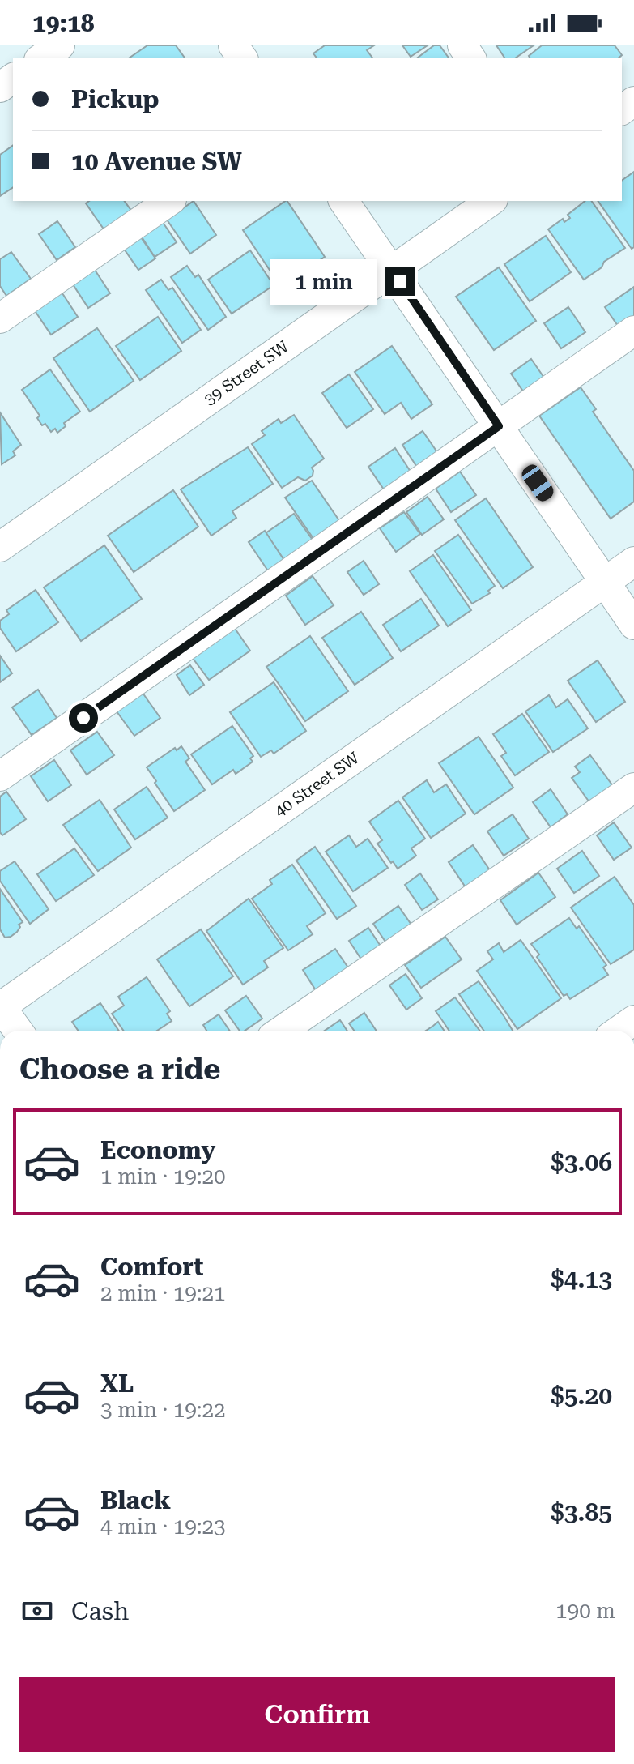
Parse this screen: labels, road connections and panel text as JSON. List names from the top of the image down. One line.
{"streets":{"street":["39 Street SW","40 Street SW"]},"page":{"status":"19:18","banner":["Pickup","10 Avenue SW"],"bubble":"1 min","heading":"Choose a ride","list":[{"name":"Economy","note":"1 min · 19:20","value":"$3.06"},{"name":"Comfort","note":"2 min · 19:21","value":"$4.13"},{"name":"XL","note":"3 min · 19:22","value":"$5.20"},{"name":"Black","note":"4 min · 19:23","value":"$3.85"}],"pay":["Cash","190 m"],"buttons":"Confirm"}}
